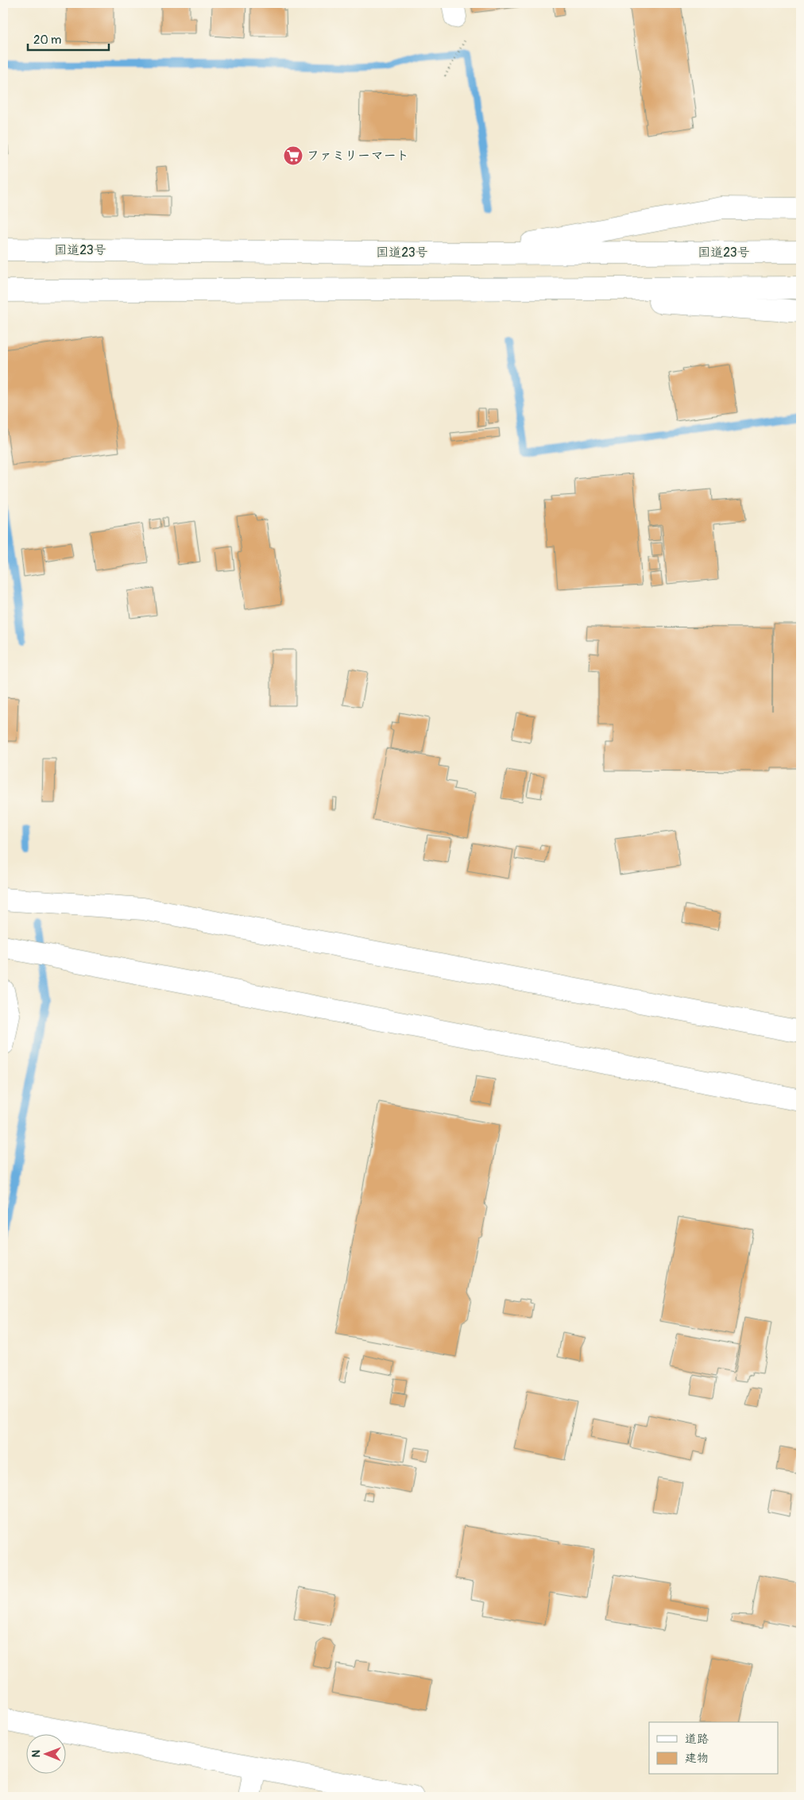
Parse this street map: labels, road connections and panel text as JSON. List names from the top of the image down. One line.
{"streets":{"main road":["国道23号"]},"places":{"supermarket":["ファミリーマート"]},"legend":["道路","建物"],"scale_bar":"20 m","north":"left"}
